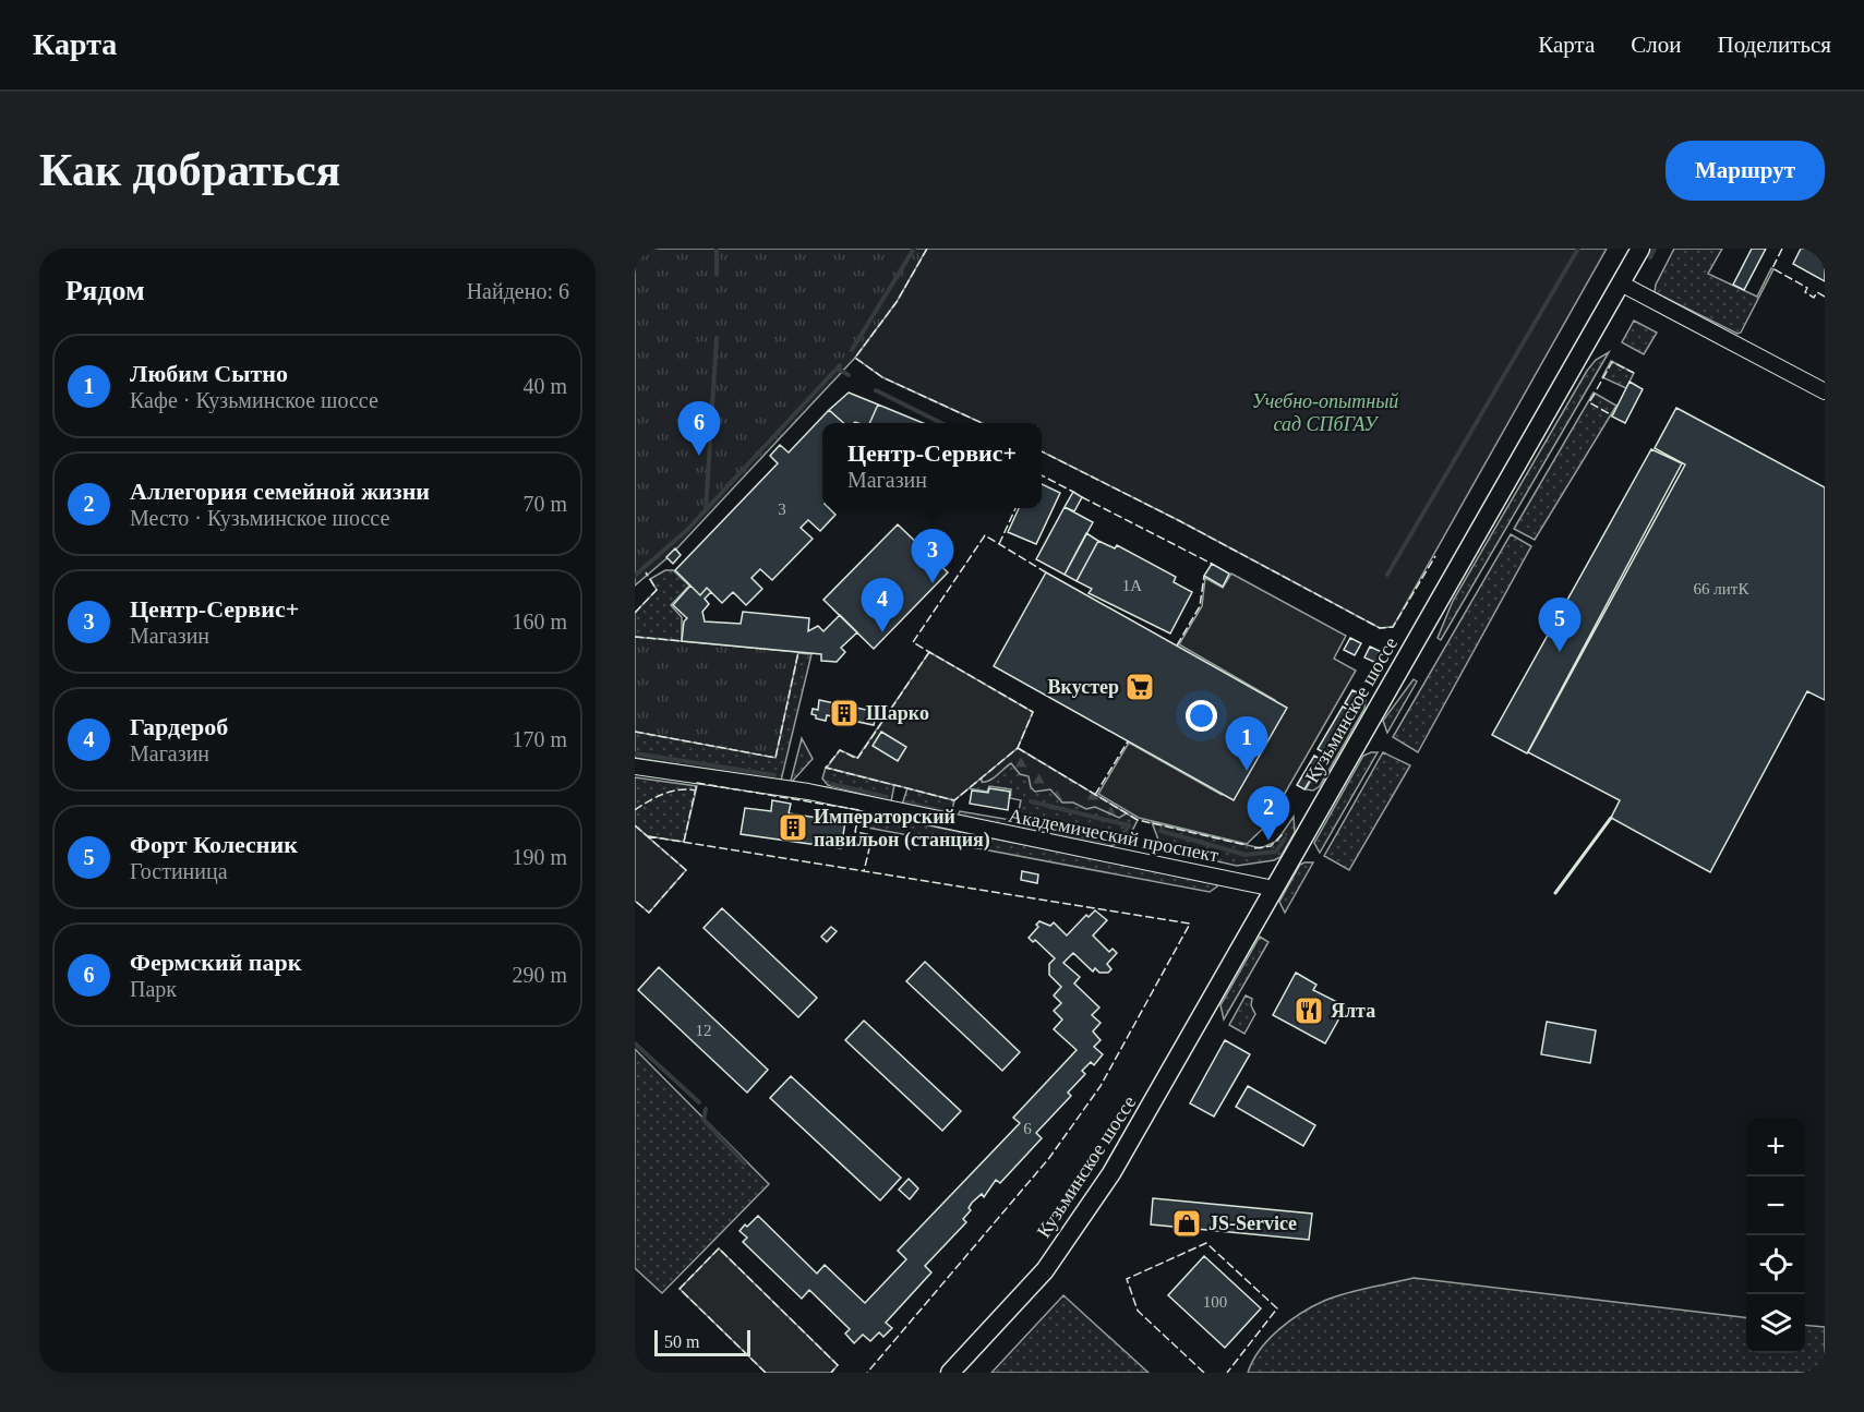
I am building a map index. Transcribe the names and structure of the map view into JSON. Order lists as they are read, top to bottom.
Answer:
{
  "streets": {
    "main road": ["Кузьминское шоссе"],
    "street": ["Академический проспект"]
  },
  "crossings": [
    ["Кузьминское шоссе", "Академический проспект"]
  ],
  "parks": ["Учебно-опытный сад СПбГАУ"],
  "places": {
    "supermarket": ["Вкустер"],
    "building": ["Шарко", "Императорский павильон (станция)"],
    "restaurant": ["Ялта"],
    "shop": ["JS-Service"]
  },
  "house_numbers": [
    "3",
    "1А",
    "66 литК",
    "12",
    "6",
    "100"
  ],
  "scale_bar": "50 m",
  "page": {
    "header": "Карта",
    "nav": ["Карта", "Слои", "Поделиться"],
    "buttons": "Маршрут",
    "title": "Как добраться",
    "heading": ["Рядом", "Найдено: 6"],
    "list": [
      {
        "mark": "1",
        "name": "Любим Сытно",
        "note": "Кафе · Кузьминское шоссе",
        "value": "40 m"
      },
      {
        "mark": "2",
        "name": "Аллегория семейной жизни",
        "note": "Место · Кузьминское шоссе",
        "value": "70 m"
      },
      {
        "mark": "3",
        "name": "Центр-Сервис+",
        "note": "Магазин",
        "value": "160 m"
      },
      {
        "mark": "4",
        "name": "Гардероб",
        "note": "Магазин",
        "value": "170 m"
      },
      {
        "mark": "5",
        "name": "Форт Колесник",
        "note": "Гостиница",
        "value": "190 m"
      },
      {
        "mark": "6",
        "name": "Фермский парк",
        "note": "Парк",
        "value": "290 m"
      }
    ],
    "pins": [
      "6",
      "3",
      "4",
      "5",
      "1",
      "2"
    ],
    "popup": ["Центр-Сервис+", "Магазин"],
    "map_buttons": ["+", "−"],
    "scale": "50 m"
  }
}
